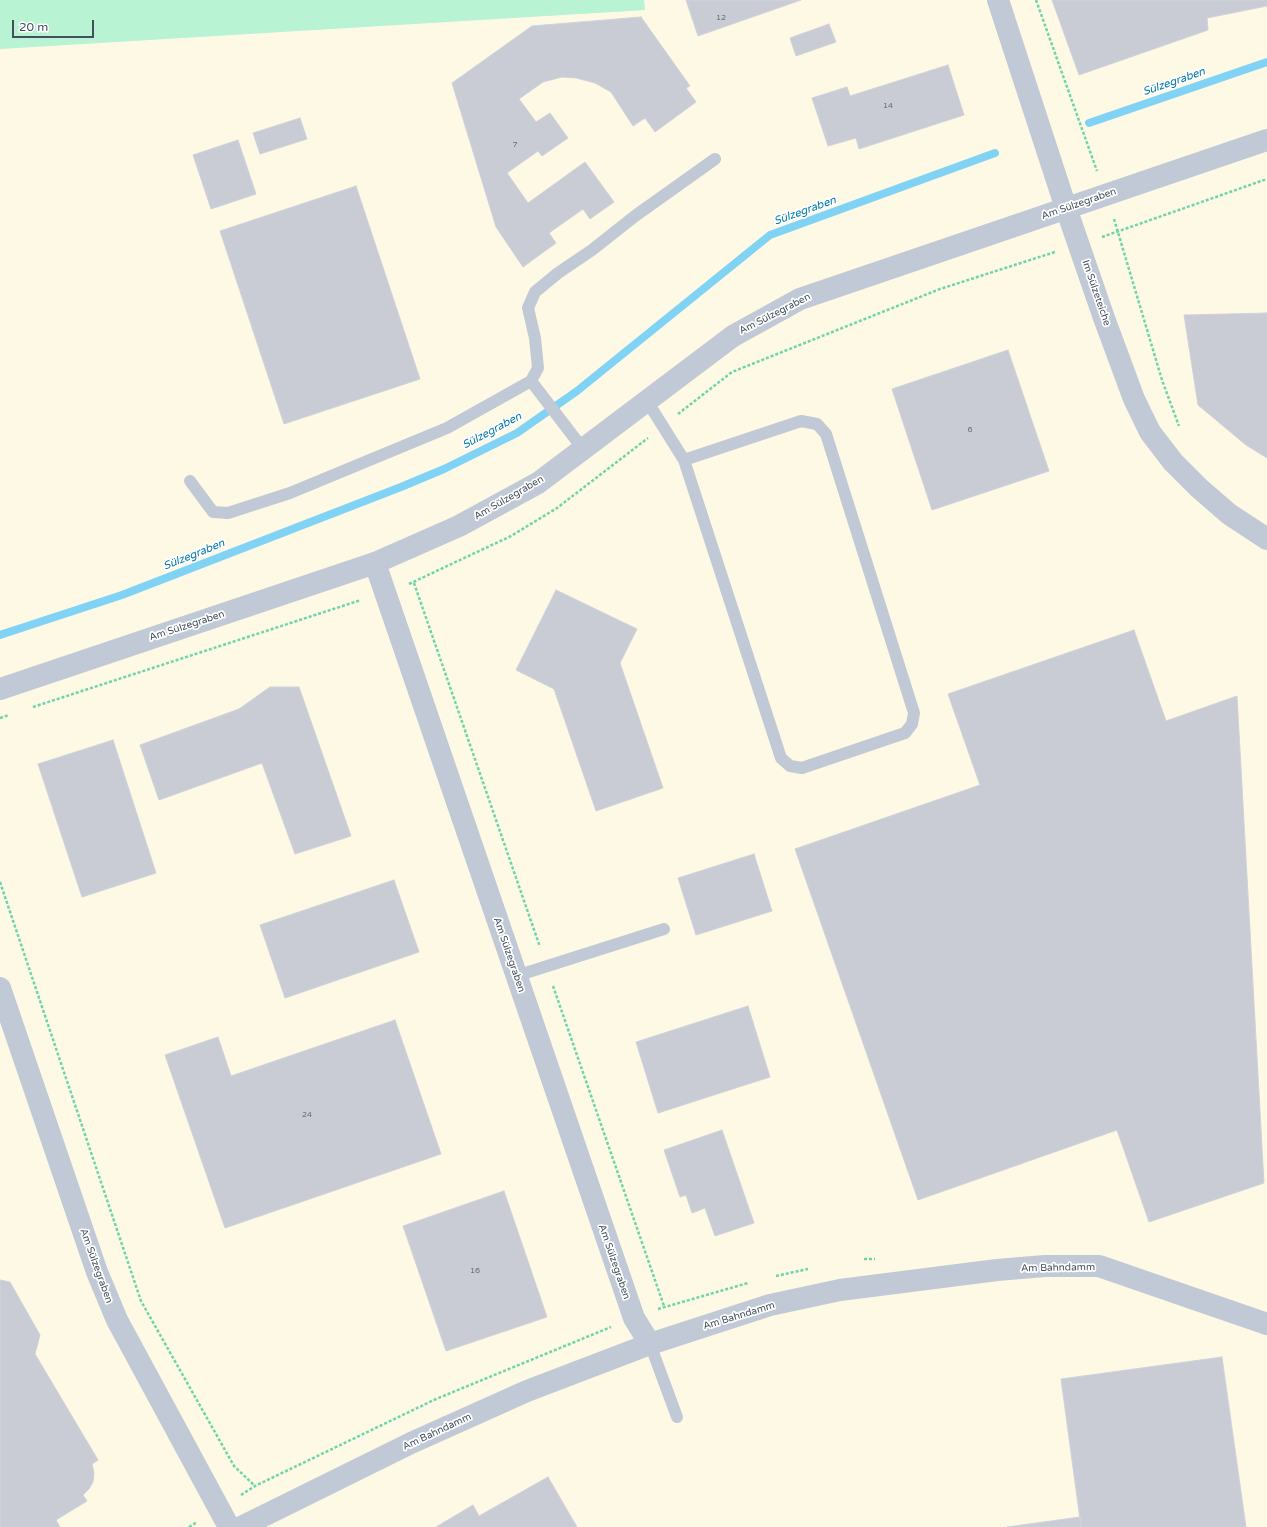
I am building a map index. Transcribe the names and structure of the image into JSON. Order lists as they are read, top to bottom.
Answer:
{
  "streets": {
    "street": ["Am Sülzegraben", "Im Sülzeteiche", "Am Bahndamm"]
  },
  "crossings": [
    ["Am Sülzegraben", "Im Sülzeteiche"],
    ["Am Sülzegraben", "Am Bahndamm"]
  ],
  "water": ["Sülzegraben"],
  "house_numbers": [
    "12",
    "14",
    "7",
    "6",
    "24",
    "16"
  ],
  "scale_bar": "20 m"
}
